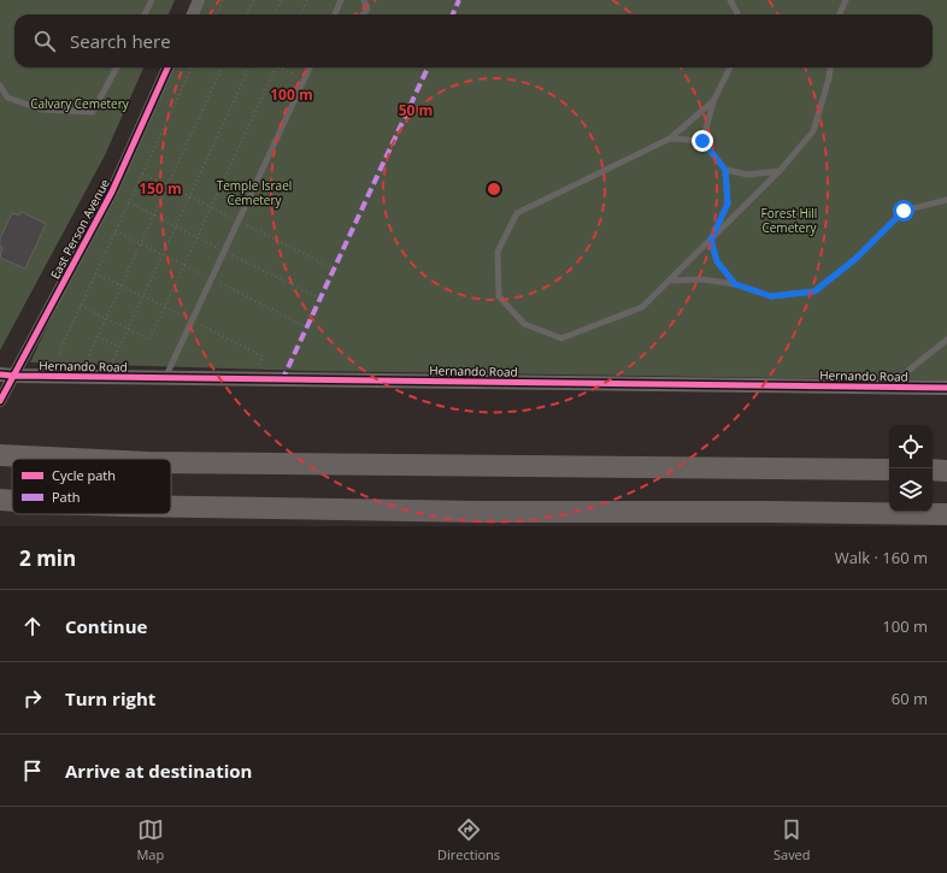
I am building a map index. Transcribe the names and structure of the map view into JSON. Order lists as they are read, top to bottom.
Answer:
{
  "streets": {
    "street": ["East Person Avenue", "Hernando Road"]
  },
  "crossings": [
    ["East Person Avenue", "Hernando Road"]
  ],
  "parks": ["Calvary Cemetery", "Temple Israel Cemetery", "Forest Hill Cemetery"],
  "legend": ["Cycle path", "Path"],
  "page": {
    "search": "Search here",
    "heading": ["2 min", "Walk · 160 m"],
    "list": [
      ["Continue", "100 m"],
      ["Turn right", "60 m"],
      "Arrive at destination"
    ],
    "nav": ["Map", "Directions", "Saved"]
  },
  "rings": ["100 m", "50 m", "150 m"]
}
